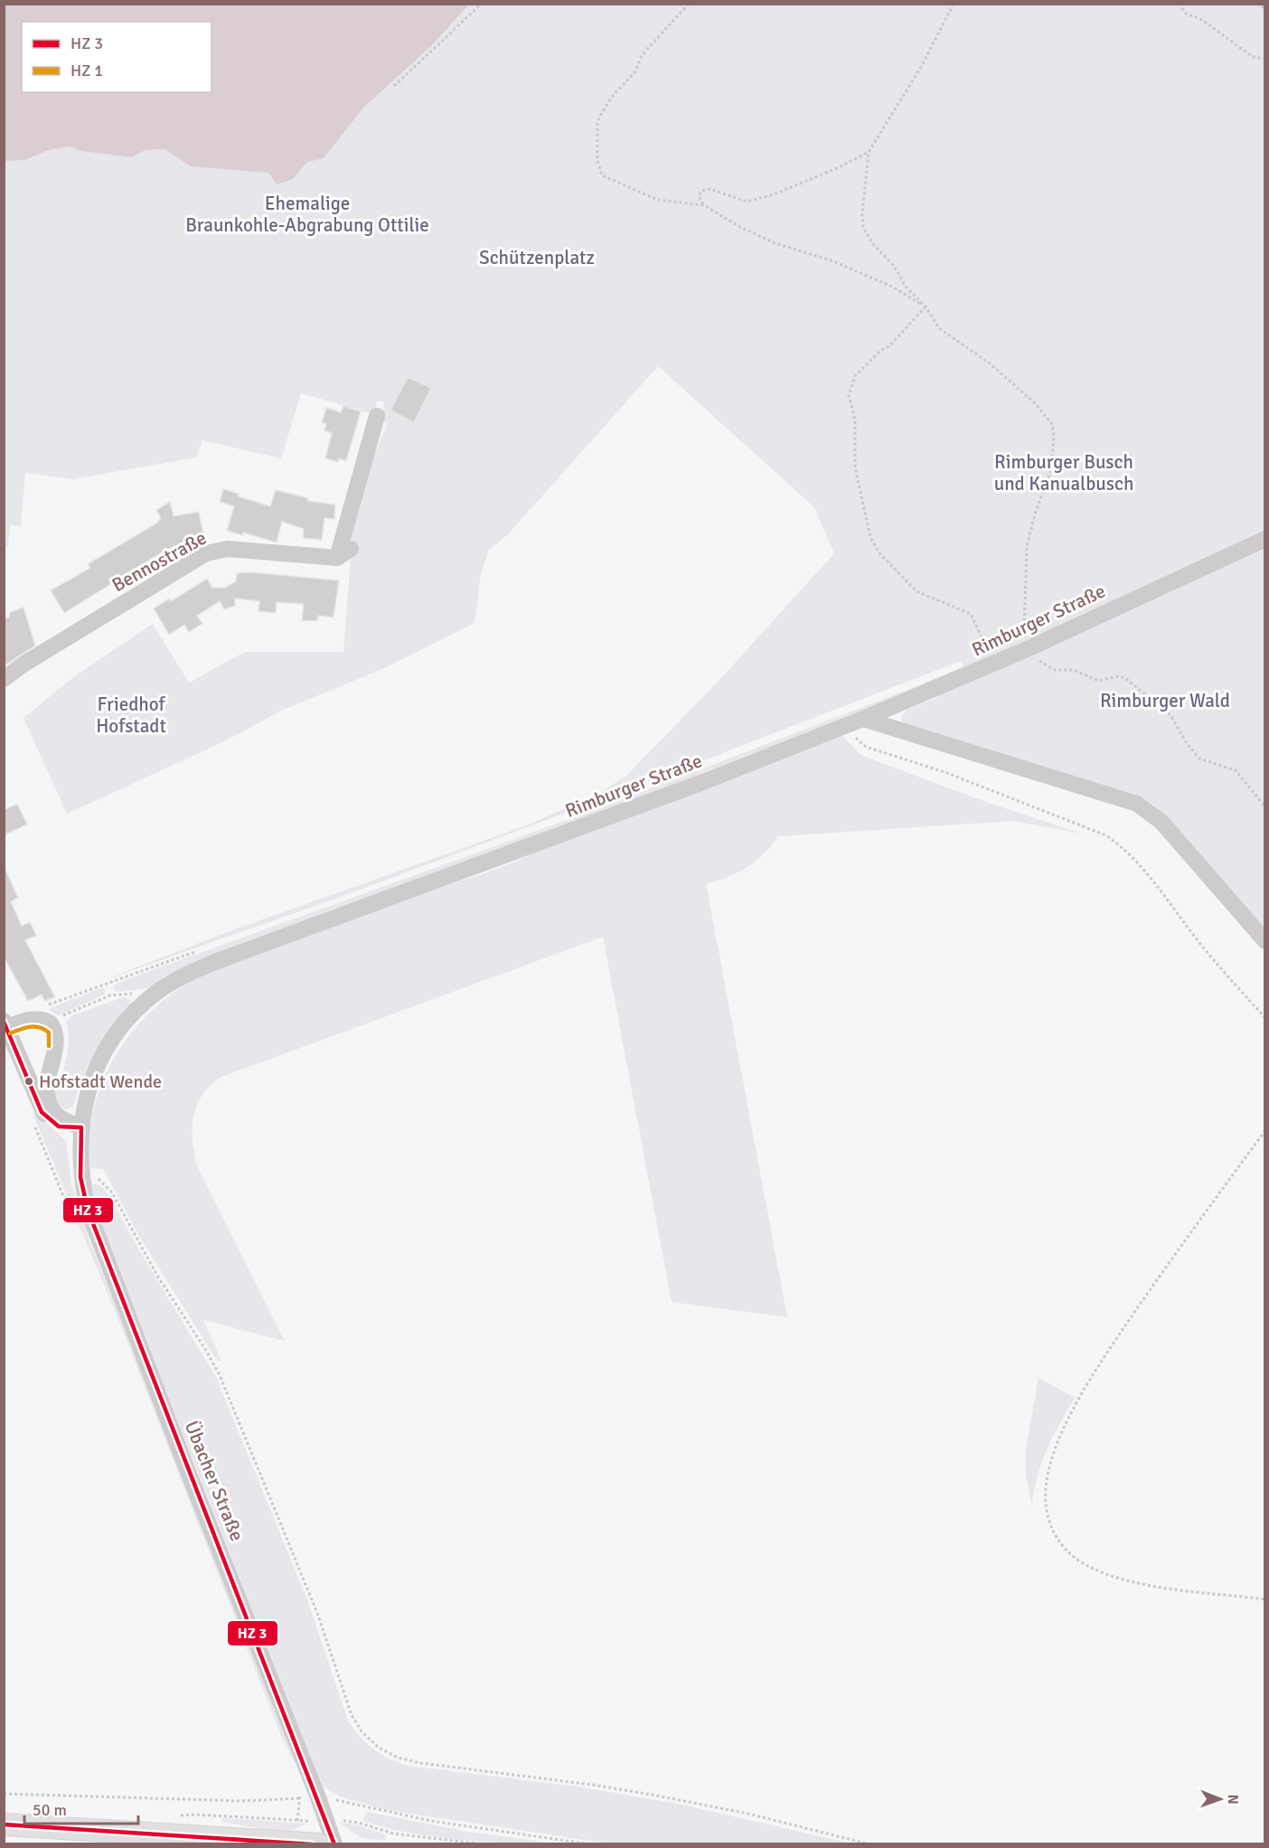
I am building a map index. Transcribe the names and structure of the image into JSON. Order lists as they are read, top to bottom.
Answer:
{
  "streets": {
    "street": ["Bennostraße", "Rimburger Straße", "Übacher Straße"]
  },
  "crossings": [
    ["Rimburger Straße", "Übacher Straße"]
  ],
  "parks": [
    "Ehemalige Braunkohle-Abgrabung Ottilie",
    "Schützenplatz",
    "Rimburger Busch und Kanualbusch",
    "Rimburger Wald",
    "Friedhof Hofstadt"
  ],
  "places": ["Hofstadt Wende"],
  "legend": ["HZ 3", "HZ 1"],
  "scale_bar": "50 m",
  "north": "right"
}
